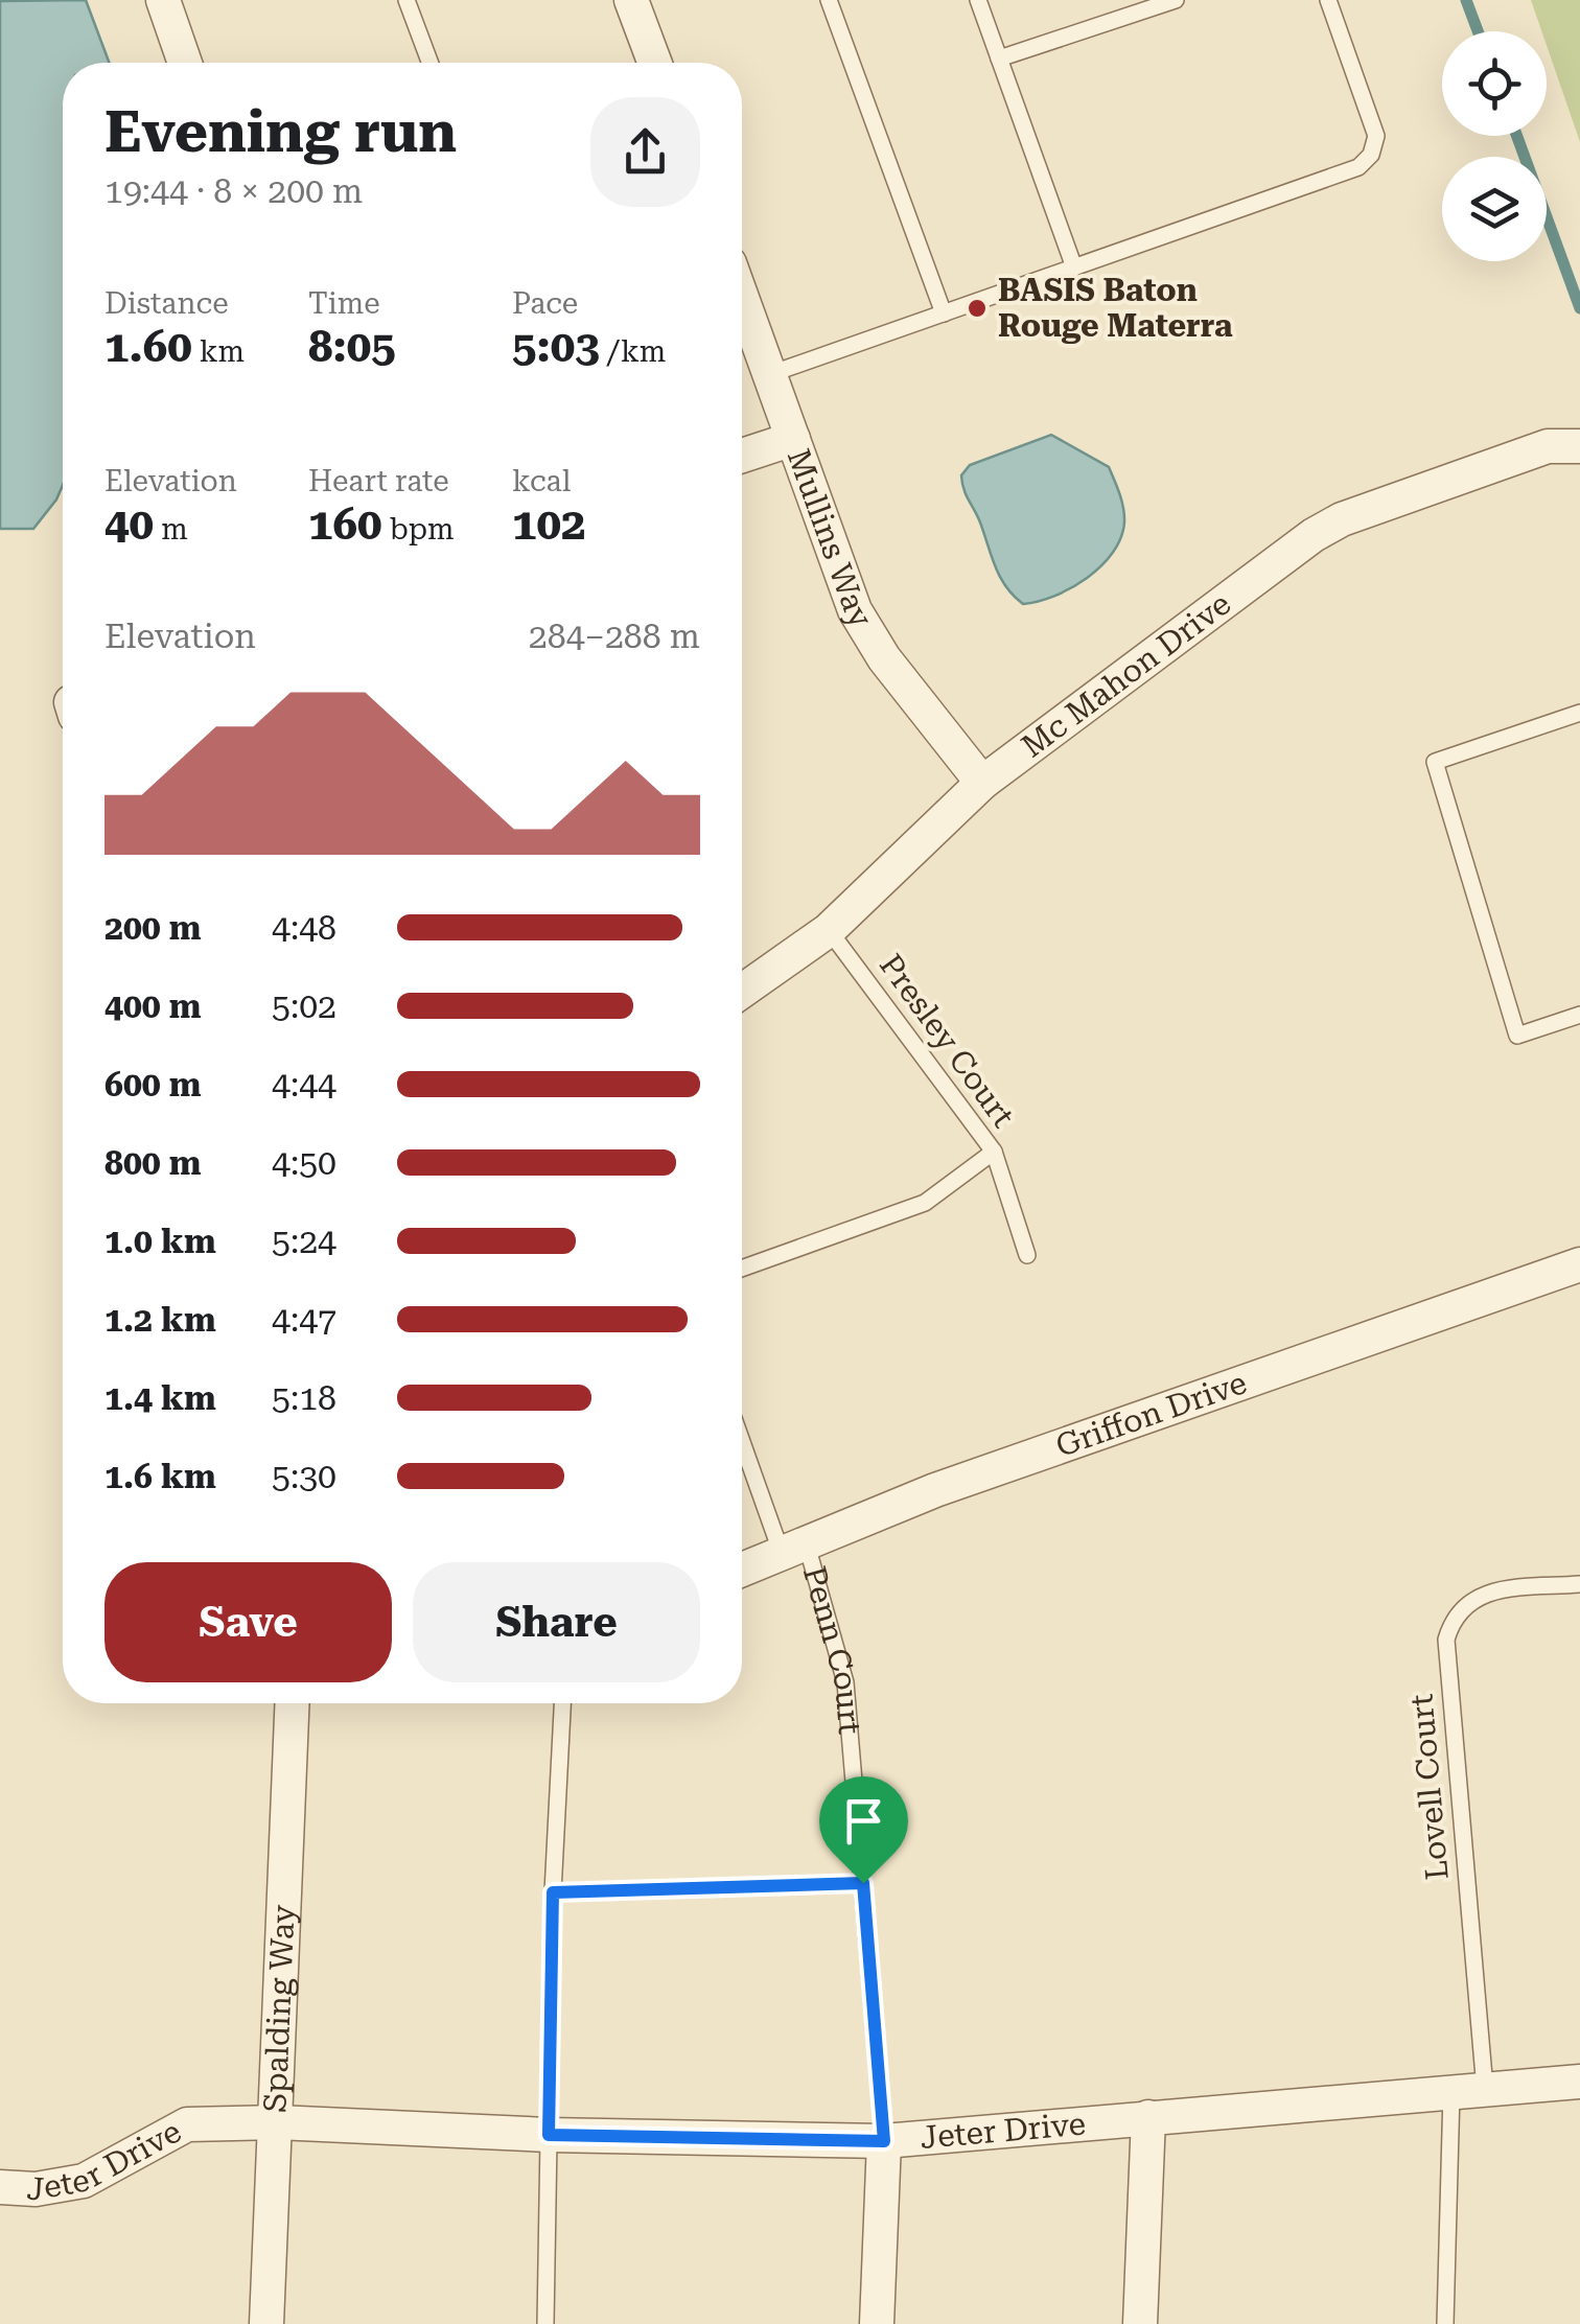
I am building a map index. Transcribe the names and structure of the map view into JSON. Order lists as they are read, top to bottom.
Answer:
{
  "streets": {
    "street": [
      "Mullins Way",
      "Mc Mahon Drive",
      "Griffon Drive",
      "Penn Court",
      "Spalding Way",
      "Jeter Drive"
    ],
    "lane": ["Presley Court", "Lovell Court"]
  },
  "crossings": [
    ["Mullins Way", "Mc Mahon Drive"],
    ["Mc Mahon Drive", "Presley Court"],
    ["Griffon Drive", "Penn Court"],
    ["Penn Court", "Jeter Drive"],
    ["Lovell Court", "Jeter Drive"],
    ["Spalding Way", "Jeter Drive"]
  ],
  "places": ["BASIS Baton Rouge Materra"],
  "page": {
    "heading": ["Evening run", "19:44 · 8 × 200 m"],
    "stats": [
      ["Distance", "1.60 km"],
      ["Time", "8:05"],
      ["Pace", "5:03 /km"],
      ["Elevation", "40 m"],
      ["Heart rate", "160 bpm"],
      ["kcal", "102"]
    ],
    "chart": ["Elevation", "284–288 m"],
    "list": [
      {
        "name": "200 m",
        "note": "4:48"
      },
      {
        "name": "400 m",
        "note": "5:02"
      },
      {
        "name": "600 m",
        "note": "4:44"
      },
      {
        "name": "800 m",
        "note": "4:50"
      },
      {
        "name": "1.0 km",
        "note": "5:24"
      },
      {
        "name": "1.2 km",
        "note": "4:47"
      },
      {
        "name": "1.4 km",
        "note": "5:18"
      },
      {
        "name": "1.6 km",
        "note": "5:30"
      }
    ],
    "buttons": ["Save", "Share"]
  }
}
